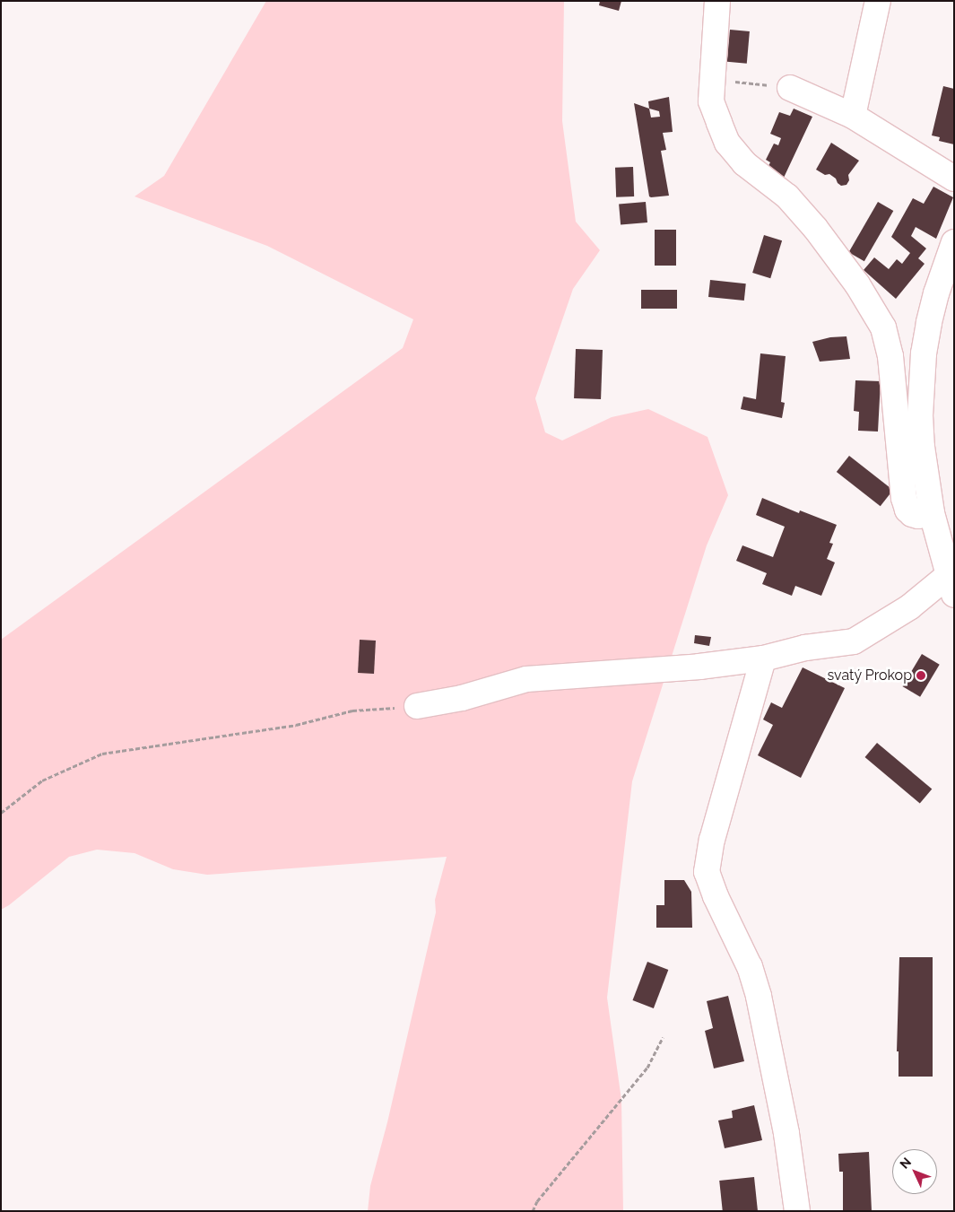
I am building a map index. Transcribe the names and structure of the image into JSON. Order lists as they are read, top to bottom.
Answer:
{
  "places": ["svatý Prokop"],
  "north": "top left"
}
